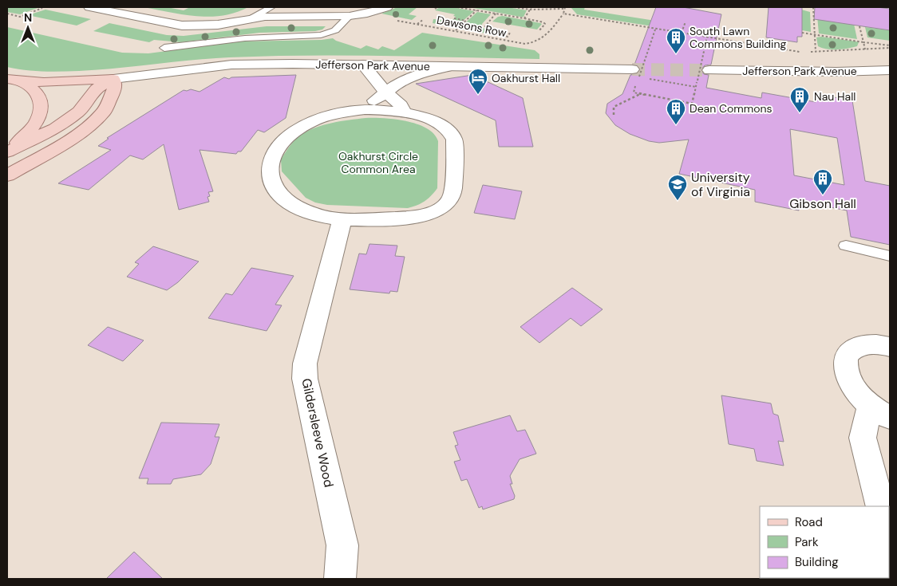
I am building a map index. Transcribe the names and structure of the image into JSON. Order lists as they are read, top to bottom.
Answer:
{
  "streets": {
    "main road": ["Jefferson Park Avenue"],
    "street": ["Gildersleeve Wood"],
    "path": ["Dawsons Row"]
  },
  "parks": ["Oakhurst Circle Common Area"],
  "places": {
    "building": [
      "South Lawn Commons Building",
      "Nau Hall",
      "Dean Commons",
      "Gibson Hall"
    ],
    "hotel": ["Oakhurst Hall"],
    "school or university": ["University of Virginia"]
  },
  "legend": ["Road", "Park", "Building"],
  "north": "top"
}
